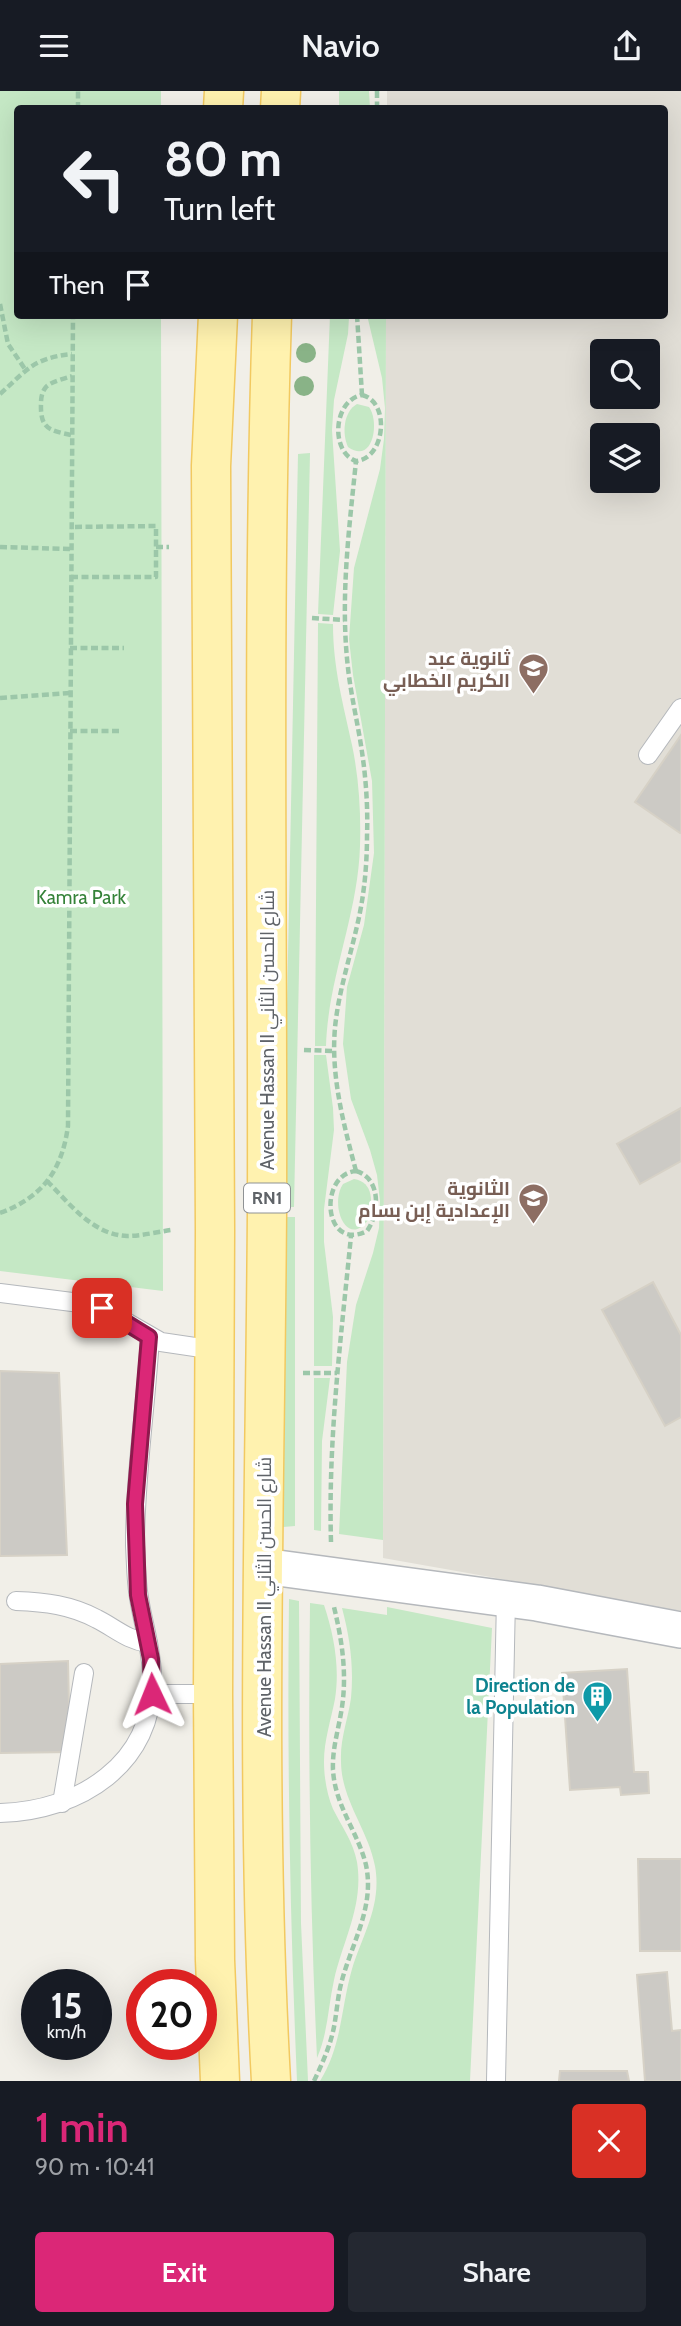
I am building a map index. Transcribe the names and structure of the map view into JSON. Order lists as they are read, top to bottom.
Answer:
{
  "streets": {
    "main road": ["Avenue Hassan II شارع الحسن الثاني", "RN1"]
  },
  "parks": ["Kamra Park"],
  "places": {
    "school or university": ["ثانوية عبد الكريم الخطابي", "الثانوية الإعدادية إبن بسام"],
    "building": ["Direction de la Population"]
  },
  "page": {
    "header": "Navio",
    "turn": ["80 m", "Turn left"],
    "then": "Then",
    "speed": "15 km/h",
    "limit": "20",
    "heading": ["1 min", "90 m · 10:41"],
    "buttons": ["Exit", "Share"]
  }
}
